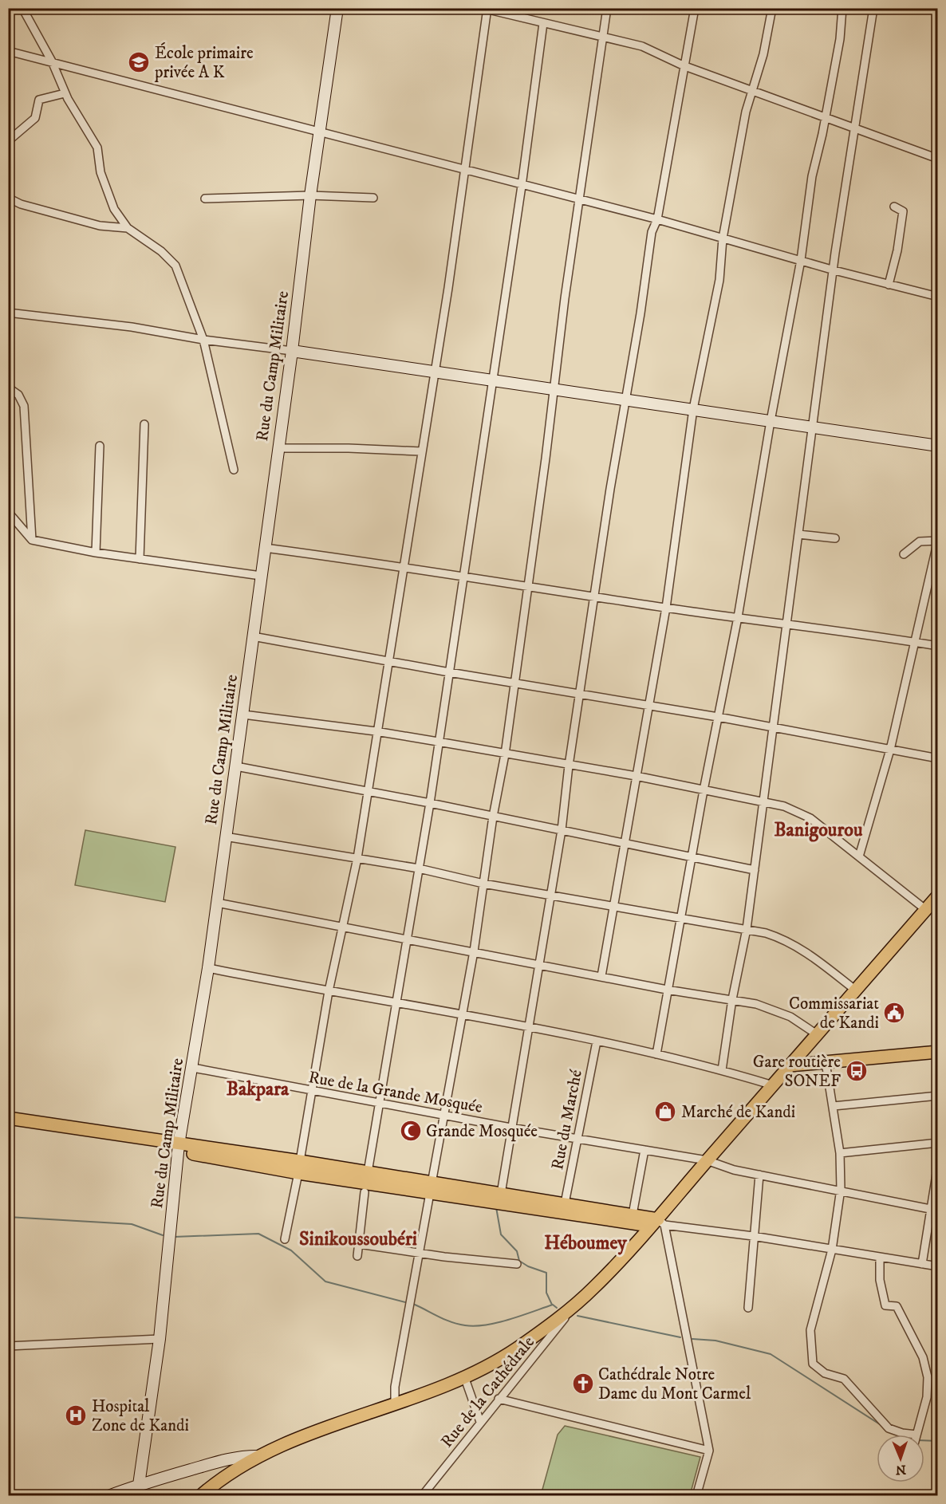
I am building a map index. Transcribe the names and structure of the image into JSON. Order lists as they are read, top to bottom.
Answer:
{
  "streets": {
    "street": [
      "Rue du Camp Militaire",
      "Rue de la Grande Mosquée",
      "Rue du Marché",
      "Rue de la Cathédrale"
    ]
  },
  "crossings": [
    ["Rue du Camp Militaire", "Rue de la Grande Mosquée"],
    ["Rue de la Grande Mosquée", "Rue du Marché"]
  ],
  "districts": [
    "Banigourou",
    "Bakpara",
    "Sinikoussoubéri",
    "Héboumey"
  ],
  "places": {
    "school or university": ["École primaire privée A K"],
    "public building": ["Commissariat de Kandi"],
    "bus stop": ["Gare routière SONEF"],
    "shop": ["Marché de Kandi"],
    "mosque": ["Grande Mosquée"],
    "church": ["Cathédrale Notre Dame du Mont Carmel"],
    "hospital": ["Hospital Zone de Kandi"]
  },
  "north": "bottom"
}
